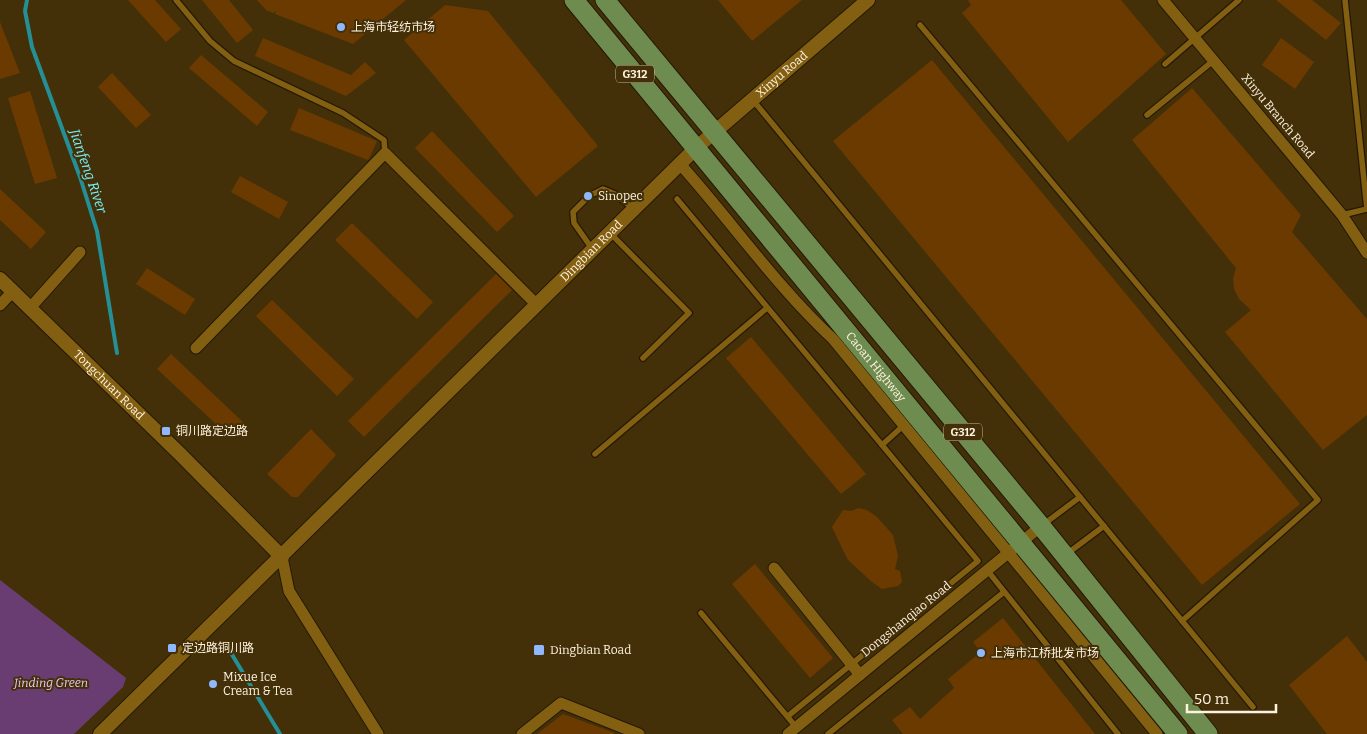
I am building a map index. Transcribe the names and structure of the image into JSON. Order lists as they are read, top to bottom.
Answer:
{
  "streets": {
    "highway": ["G312", "Caoan Highway"],
    "street": [
      "Xinyu Road",
      "Xinyu Branch Road",
      "Dingbian Road",
      "Tongchuan Road",
      "Dongshanqiao Road"
    ]
  },
  "crossings": [
    ["Xinyu Road", "Dingbian Road"],
    ["Xinyu Road", "Caoan Highway"],
    ["Dingbian Road", "Caoan Highway"],
    ["Dingbian Road", "Tongchuan Road"],
    ["Caoan Highway", "Dongshanqiao Road"]
  ],
  "water": ["Jianfeng River"],
  "parks": ["Jinding Green"],
  "places": {
    "other": [
      "上海市轻纺市场",
      "Sinopec",
      "上海市江桥批发市场",
      "Mixue Ice Cream & Tea"
    ],
    "transit": ["铜川路定边路", "定边路铜川路", "Dingbian Road"]
  },
  "scale_bar": "50 m"
}
